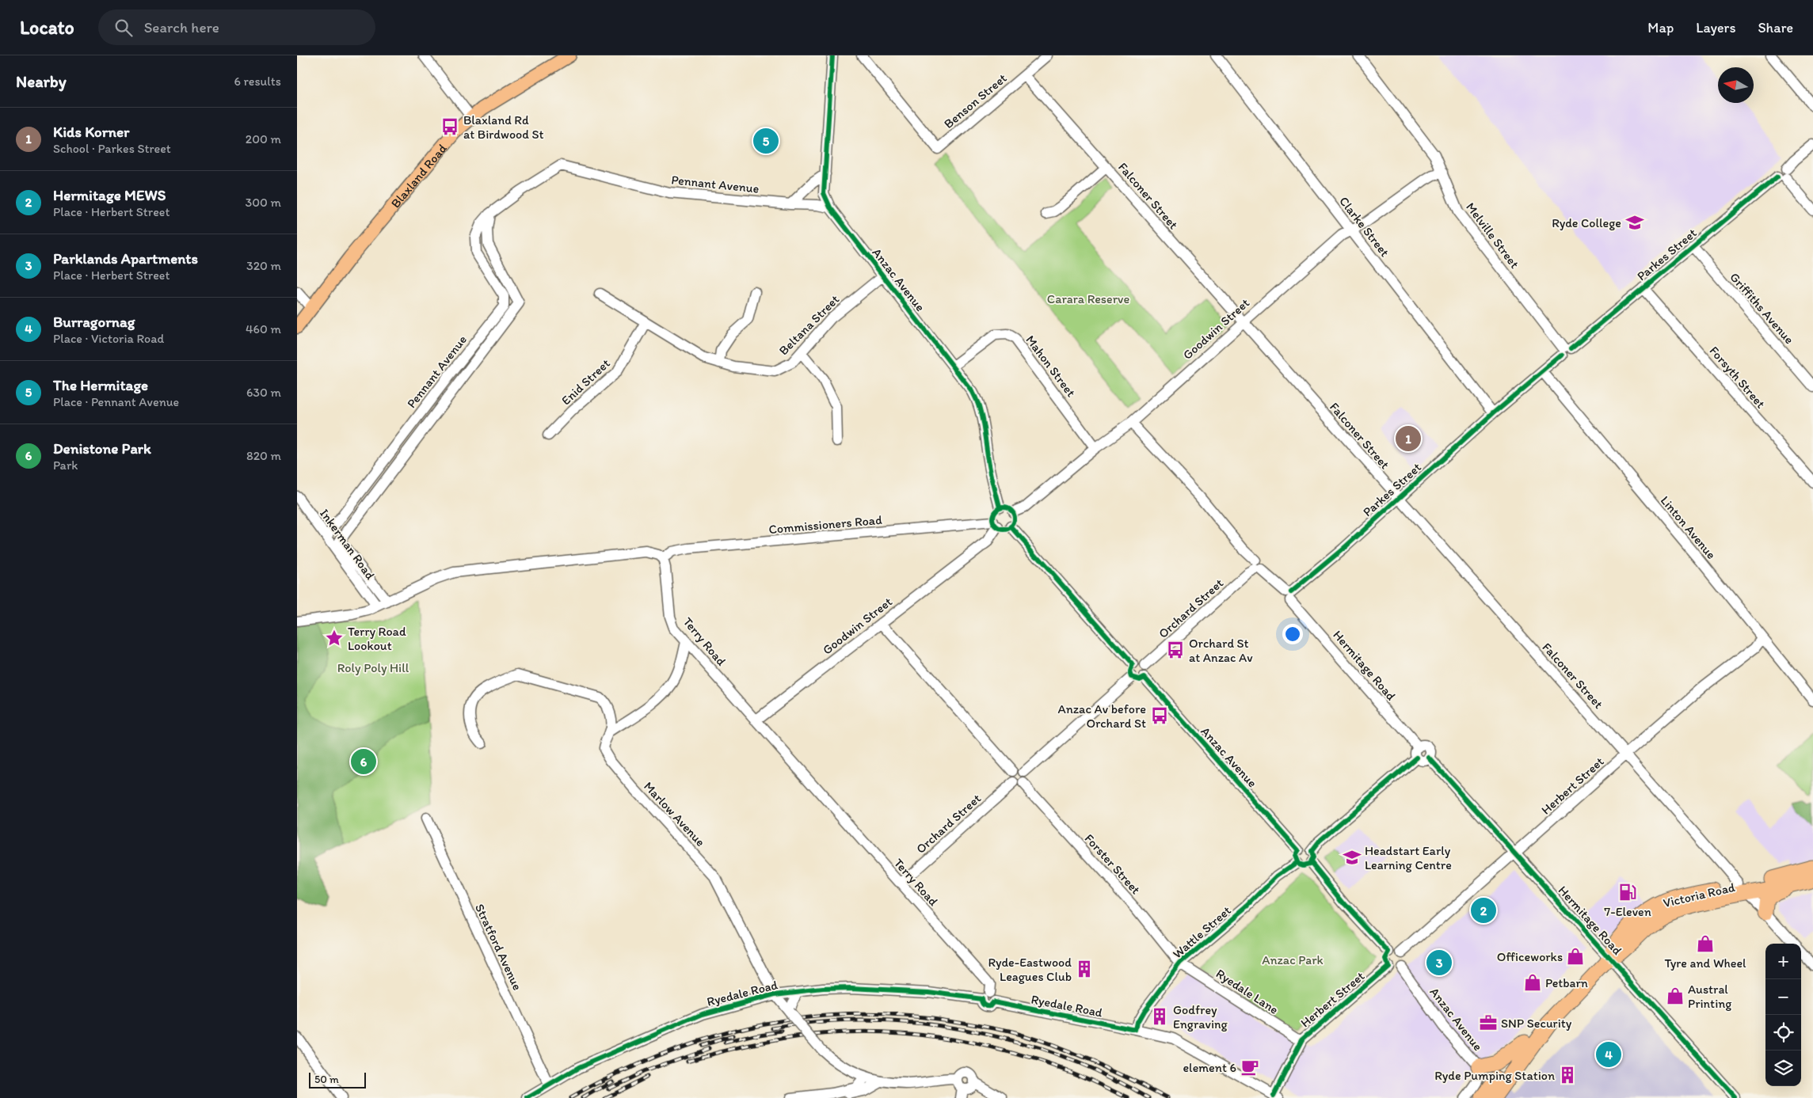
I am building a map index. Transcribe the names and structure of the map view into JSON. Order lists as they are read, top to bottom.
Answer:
{
  "streets": {
    "highway": ["Victoria Road"],
    "main road": ["Blaxland Road"],
    "street": [
      "Benson Street",
      "Pennant Avenue",
      "Falconer Street",
      "Clarke Street",
      "Melville Street",
      "Parkes Street",
      "Anzac Avenue",
      "Griffiths Avenue",
      "Beltana Street",
      "Goodwin Street",
      "Mahon Street",
      "Forsyth Street",
      "Enid Street",
      "Commissioners Road",
      "Linton Avenue",
      "Inkerman Road",
      "Orchard Street",
      "Terry Road",
      "Hermitage Road",
      "Herbert Street",
      "Marlow Avenue",
      "Forster Street",
      "Wattle Street",
      "Stratford Avenue",
      "Ryedale Lane",
      "Ryedale Road"
    ]
  },
  "crossings": [
    ["Benson Street", "Falconer Street"],
    ["Pennant Avenue", "Anzac Avenue"],
    ["Pennant Avenue", "Inkerman Road"],
    ["Falconer Street", "Parkes Street"],
    ["Falconer Street", "Goodwin Street"],
    ["Falconer Street", "Herbert Street"],
    ["Falconer Street", "Victoria Road"],
    ["Clarke Street", "Parkes Street"],
    ["Clarke Street", "Goodwin Street"],
    ["Melville Street", "Parkes Street"],
    ["Melville Street", "Goodwin Street"],
    ["Parkes Street", "Griffiths Avenue"],
    ["Parkes Street", "Forsyth Street"],
    ["Parkes Street", "Linton Avenue"],
    ["Parkes Street", "Hermitage Road"],
    ["Anzac Avenue", "Beltana Street"],
    ["Anzac Avenue", "Goodwin Street"],
    ["Anzac Avenue", "Mahon Street"],
    ["Anzac Avenue", "Commissioners Road"],
    ["Anzac Avenue", "Orchard Street"],
    ["Anzac Avenue", "Herbert Street"],
    ["Anzac Avenue", "Wattle Street"],
    ["Beltana Street", "Enid Street"],
    ["Goodwin Street", "Mahon Street"],
    ["Goodwin Street", "Commissioners Road"],
    ["Goodwin Street", "Terry Road"],
    ["Goodwin Street", "Hermitage Road"],
    ["Commissioners Road", "Terry Road"],
    ["Linton Avenue", "Herbert Street"],
    ["Orchard Street", "Terry Road"],
    ["Orchard Street", "Hermitage Road"],
    ["Orchard Street", "Forster Street"],
    ["Terry Road", "Ryedale Road"],
    ["Hermitage Road", "Herbert Street"],
    ["Hermitage Road", "Victoria Road"],
    ["Herbert Street", "Ryedale Lane"],
    ["Herbert Street", "Ryedale Road"],
    ["Marlow Avenue", "Ryedale Road"],
    ["Forster Street", "Wattle Street"],
    ["Forster Street", "Ryedale Lane"],
    ["Wattle Street", "Ryedale Lane"],
    ["Wattle Street", "Ryedale Road"],
    ["Stratford Avenue", "Ryedale Road"]
  ],
  "parks": ["Carara Reserve", "Roly Poly Hill", "Anzac Park"],
  "places": {
    "bus stop": ["Blaxland Rd at Birdwood St", "Orchard St at Anzac Av", "Anzac Av before Orchard St"],
    "school or university": ["Ryde College", "Headstart Early Learning Centre"],
    "place": ["Terry Road Lookout"],
    "fuel station": ["7-Eleven"],
    "shop": [
      "Tyre and Wheel",
      "Officeworks",
      "Petbarn",
      "Austral Printing"
    ],
    "building": ["Ryde-Eastwood Leagues Club", "Godfrey Engraving", "Ryde Pumping Station"],
    "office": ["SNP Security"],
    "cafe": ["element 6"]
  },
  "scale_bar": "50 m",
  "north": "left",
  "page": {
    "header": "Locato",
    "search": "Search here",
    "nav": ["Map", "Layers", "Share"],
    "heading": ["Nearby", "6 results"],
    "list": [
      {
        "mark": "1",
        "name": "Kids Korner",
        "note": "School · Parkes Street",
        "value": "200 m"
      },
      {
        "mark": "2",
        "name": "Hermitage MEWS",
        "note": "Place · Herbert Street",
        "value": "300 m"
      },
      {
        "mark": "3",
        "name": "Parklands Apartments",
        "note": "Place · Herbert Street",
        "value": "320 m"
      },
      {
        "mark": "4",
        "name": "Burragornag",
        "note": "Place · Victoria Road",
        "value": "460 m"
      },
      {
        "mark": "5",
        "name": "The Hermitage",
        "note": "Place · Pennant Avenue",
        "value": "630 m"
      },
      {
        "mark": "6",
        "name": "Denistone Park",
        "note": "Park",
        "value": "820 m"
      }
    ],
    "pins": [
      "5",
      "1",
      "6",
      "2",
      "3",
      "4"
    ],
    "map_buttons": ["+", "−"],
    "scale": "50 m"
  }
}
